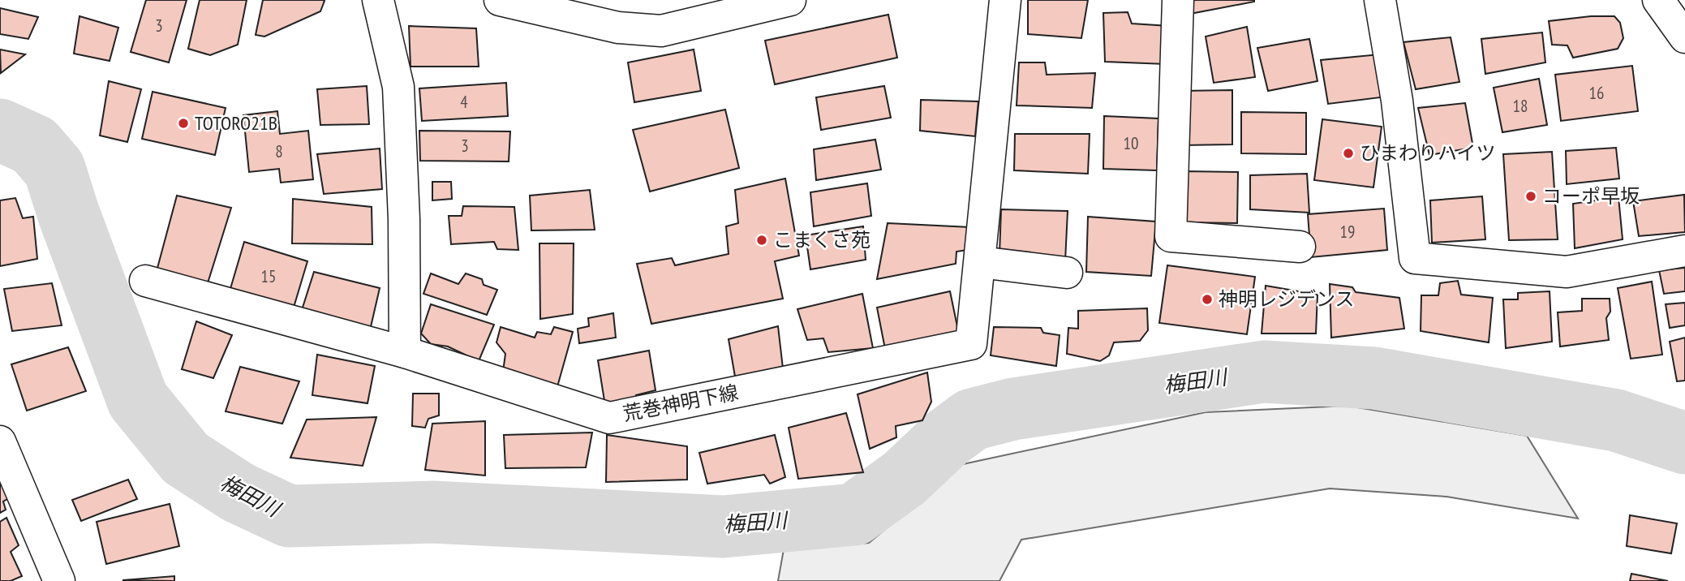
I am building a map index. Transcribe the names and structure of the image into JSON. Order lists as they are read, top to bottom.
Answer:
{
  "streets": {
    "street": ["荒巻神明下線"]
  },
  "water": ["梅田川"],
  "places": [
    "TOTORO21B",
    "ひまわりハイツ",
    "コーポ早坂",
    "こまくさ苑",
    "神明レジデンス"
  ],
  "house_numbers": [
    "3",
    "16",
    "4",
    "18",
    "10",
    "3",
    "8",
    "19",
    "15"
  ]
}
